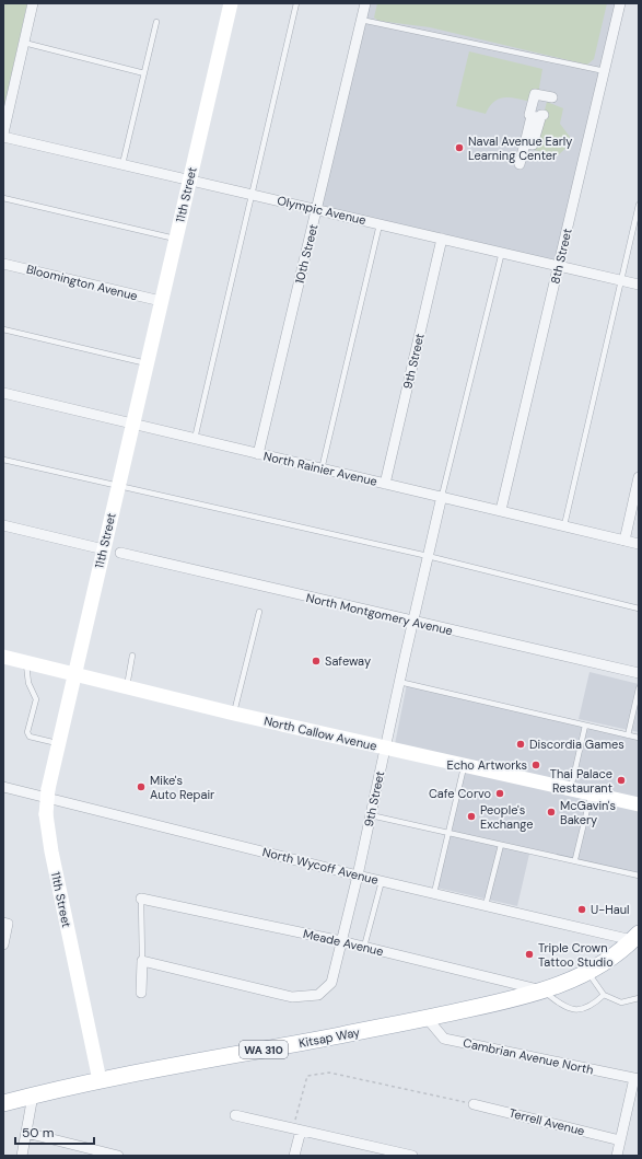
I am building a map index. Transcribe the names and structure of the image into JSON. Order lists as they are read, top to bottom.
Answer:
{
  "streets": {
    "main road": [
      "11th Street",
      "North Callow Avenue",
      "Kitsap Way",
      "WA 310"
    ],
    "street": [
      "Olympic Avenue",
      "10th Street",
      "8th Street",
      "Bloomington Avenue",
      "9th Street",
      "North Rainier Avenue",
      "North Montgomery Avenue",
      "North Wycoff Avenue",
      "Meade Avenue",
      "Cambrian Avenue North",
      "Terrell Avenue"
    ]
  },
  "crossings": [
    ["11th Street", "Olympic Avenue"],
    ["11th Street", "Bloomington Avenue"],
    ["11th Street", "North Rainier Avenue"],
    ["11th Street", "North Callow Avenue"],
    ["11th Street", "Kitsap Way"],
    ["Olympic Avenue", "10th Street"],
    ["Olympic Avenue", "8th Street"],
    ["Olympic Avenue", "9th Street"],
    ["10th Street", "North Rainier Avenue"],
    ["8th Street", "North Rainier Avenue"],
    ["9th Street", "North Rainier Avenue"],
    ["9th Street", "North Montgomery Avenue"],
    ["9th Street", "North Callow Avenue"],
    ["9th Street", "North Wycoff Avenue"],
    ["9th Street", "Meade Avenue"],
    ["North Wycoff Avenue", "Kitsap Way"],
    ["Meade Avenue", "Kitsap Way"],
    ["Kitsap Way", "Cambrian Avenue North"]
  ],
  "places": [
    "Naval Avenue Early Learning Center",
    "Safeway",
    "Discordia Games",
    "Echo Artworks",
    "Thai Palace Restaurant",
    "Mike's Auto Repair",
    "Cafe Corvo",
    "McGavin's Bakery",
    "People's Exchange",
    "U-Haul",
    "Triple Crown Tattoo Studio"
  ],
  "scale_bar": "50 m"
}
